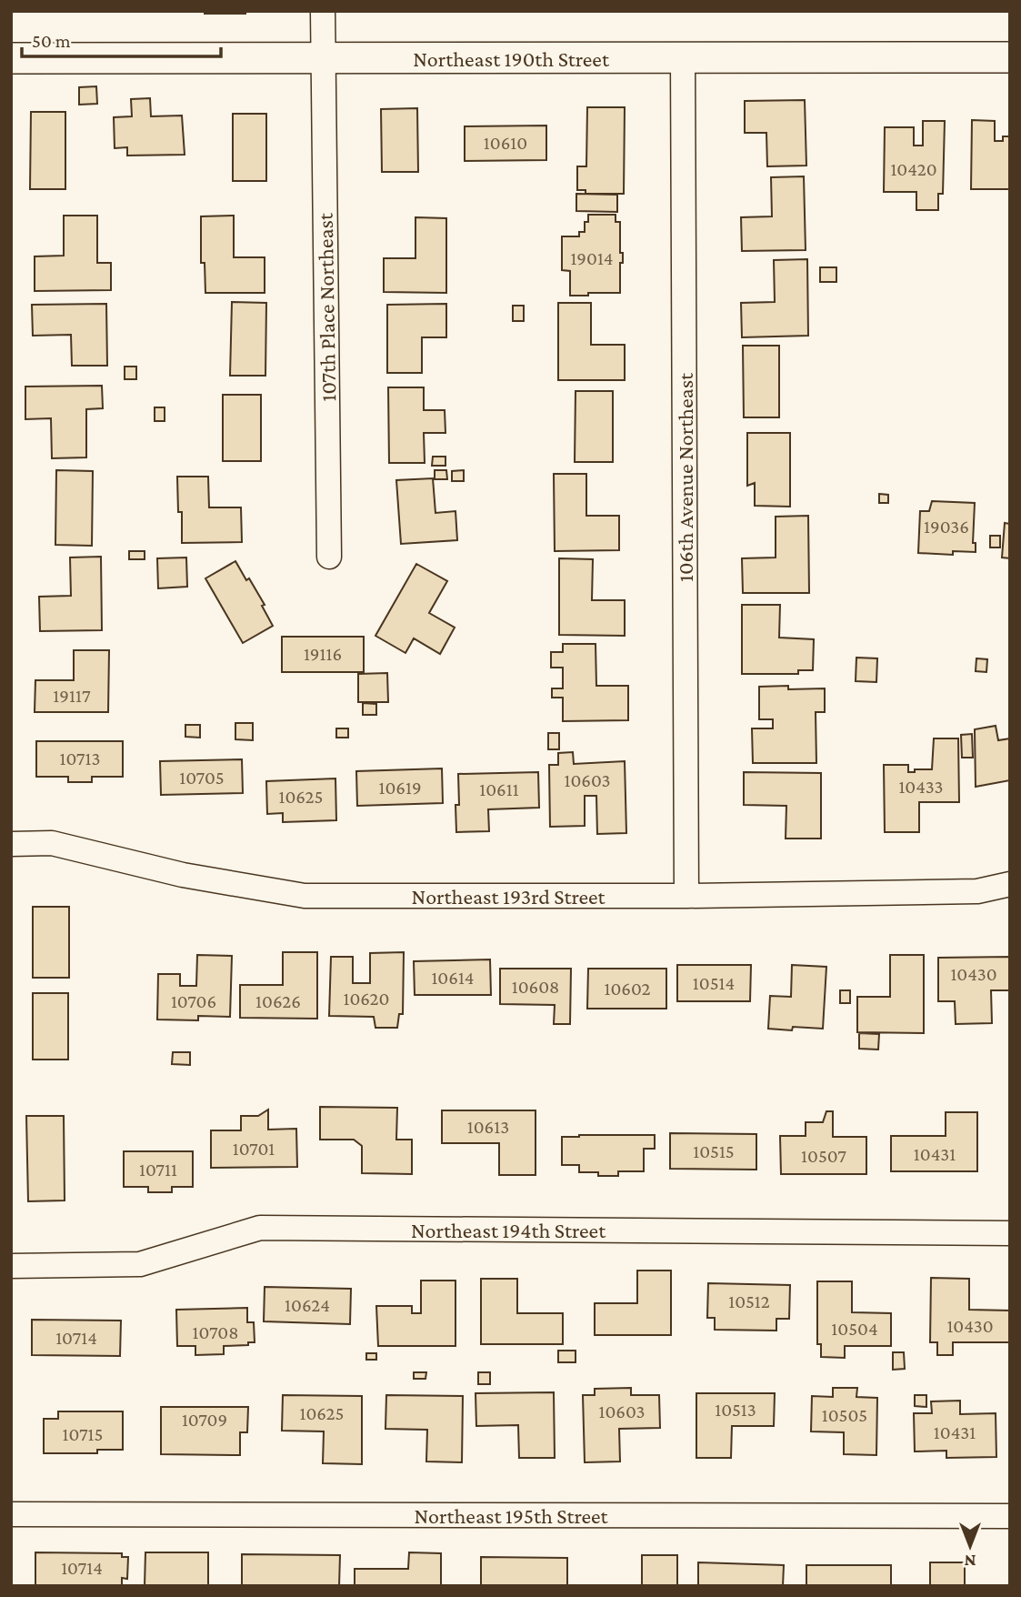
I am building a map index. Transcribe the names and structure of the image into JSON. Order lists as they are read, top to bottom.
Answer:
{
  "streets": {
    "street": [
      "Northeast 190th Street",
      "107th Place Northeast",
      "106th Avenue Northeast",
      "Northeast 193rd Street",
      "Northeast 194th Street",
      "Northeast 195th Street"
    ]
  },
  "crossings": [
    ["Northeast 190th Street", "107th Place Northeast"],
    ["Northeast 190th Street", "106th Avenue Northeast"],
    ["106th Avenue Northeast", "Northeast 193rd Street"]
  ],
  "house_numbers": [
    "10610",
    "10420",
    "19014",
    "19036",
    "19116",
    "19117",
    "10713",
    "10705",
    "10603",
    "10433",
    "10619",
    "10611",
    "10625",
    "10430",
    "10614",
    "10514",
    "10608",
    "10602",
    "10620",
    "10706",
    "10626",
    "10613",
    "10701",
    "10515",
    "10431",
    "10507",
    "10711",
    "10512",
    "10624",
    "10430",
    "10504",
    "10708",
    "10714",
    "10513",
    "10603",
    "10625",
    "10505",
    "10709",
    "10431",
    "10715",
    "10714"
  ],
  "scale_bar": "50 m",
  "north": "bottom"
}
